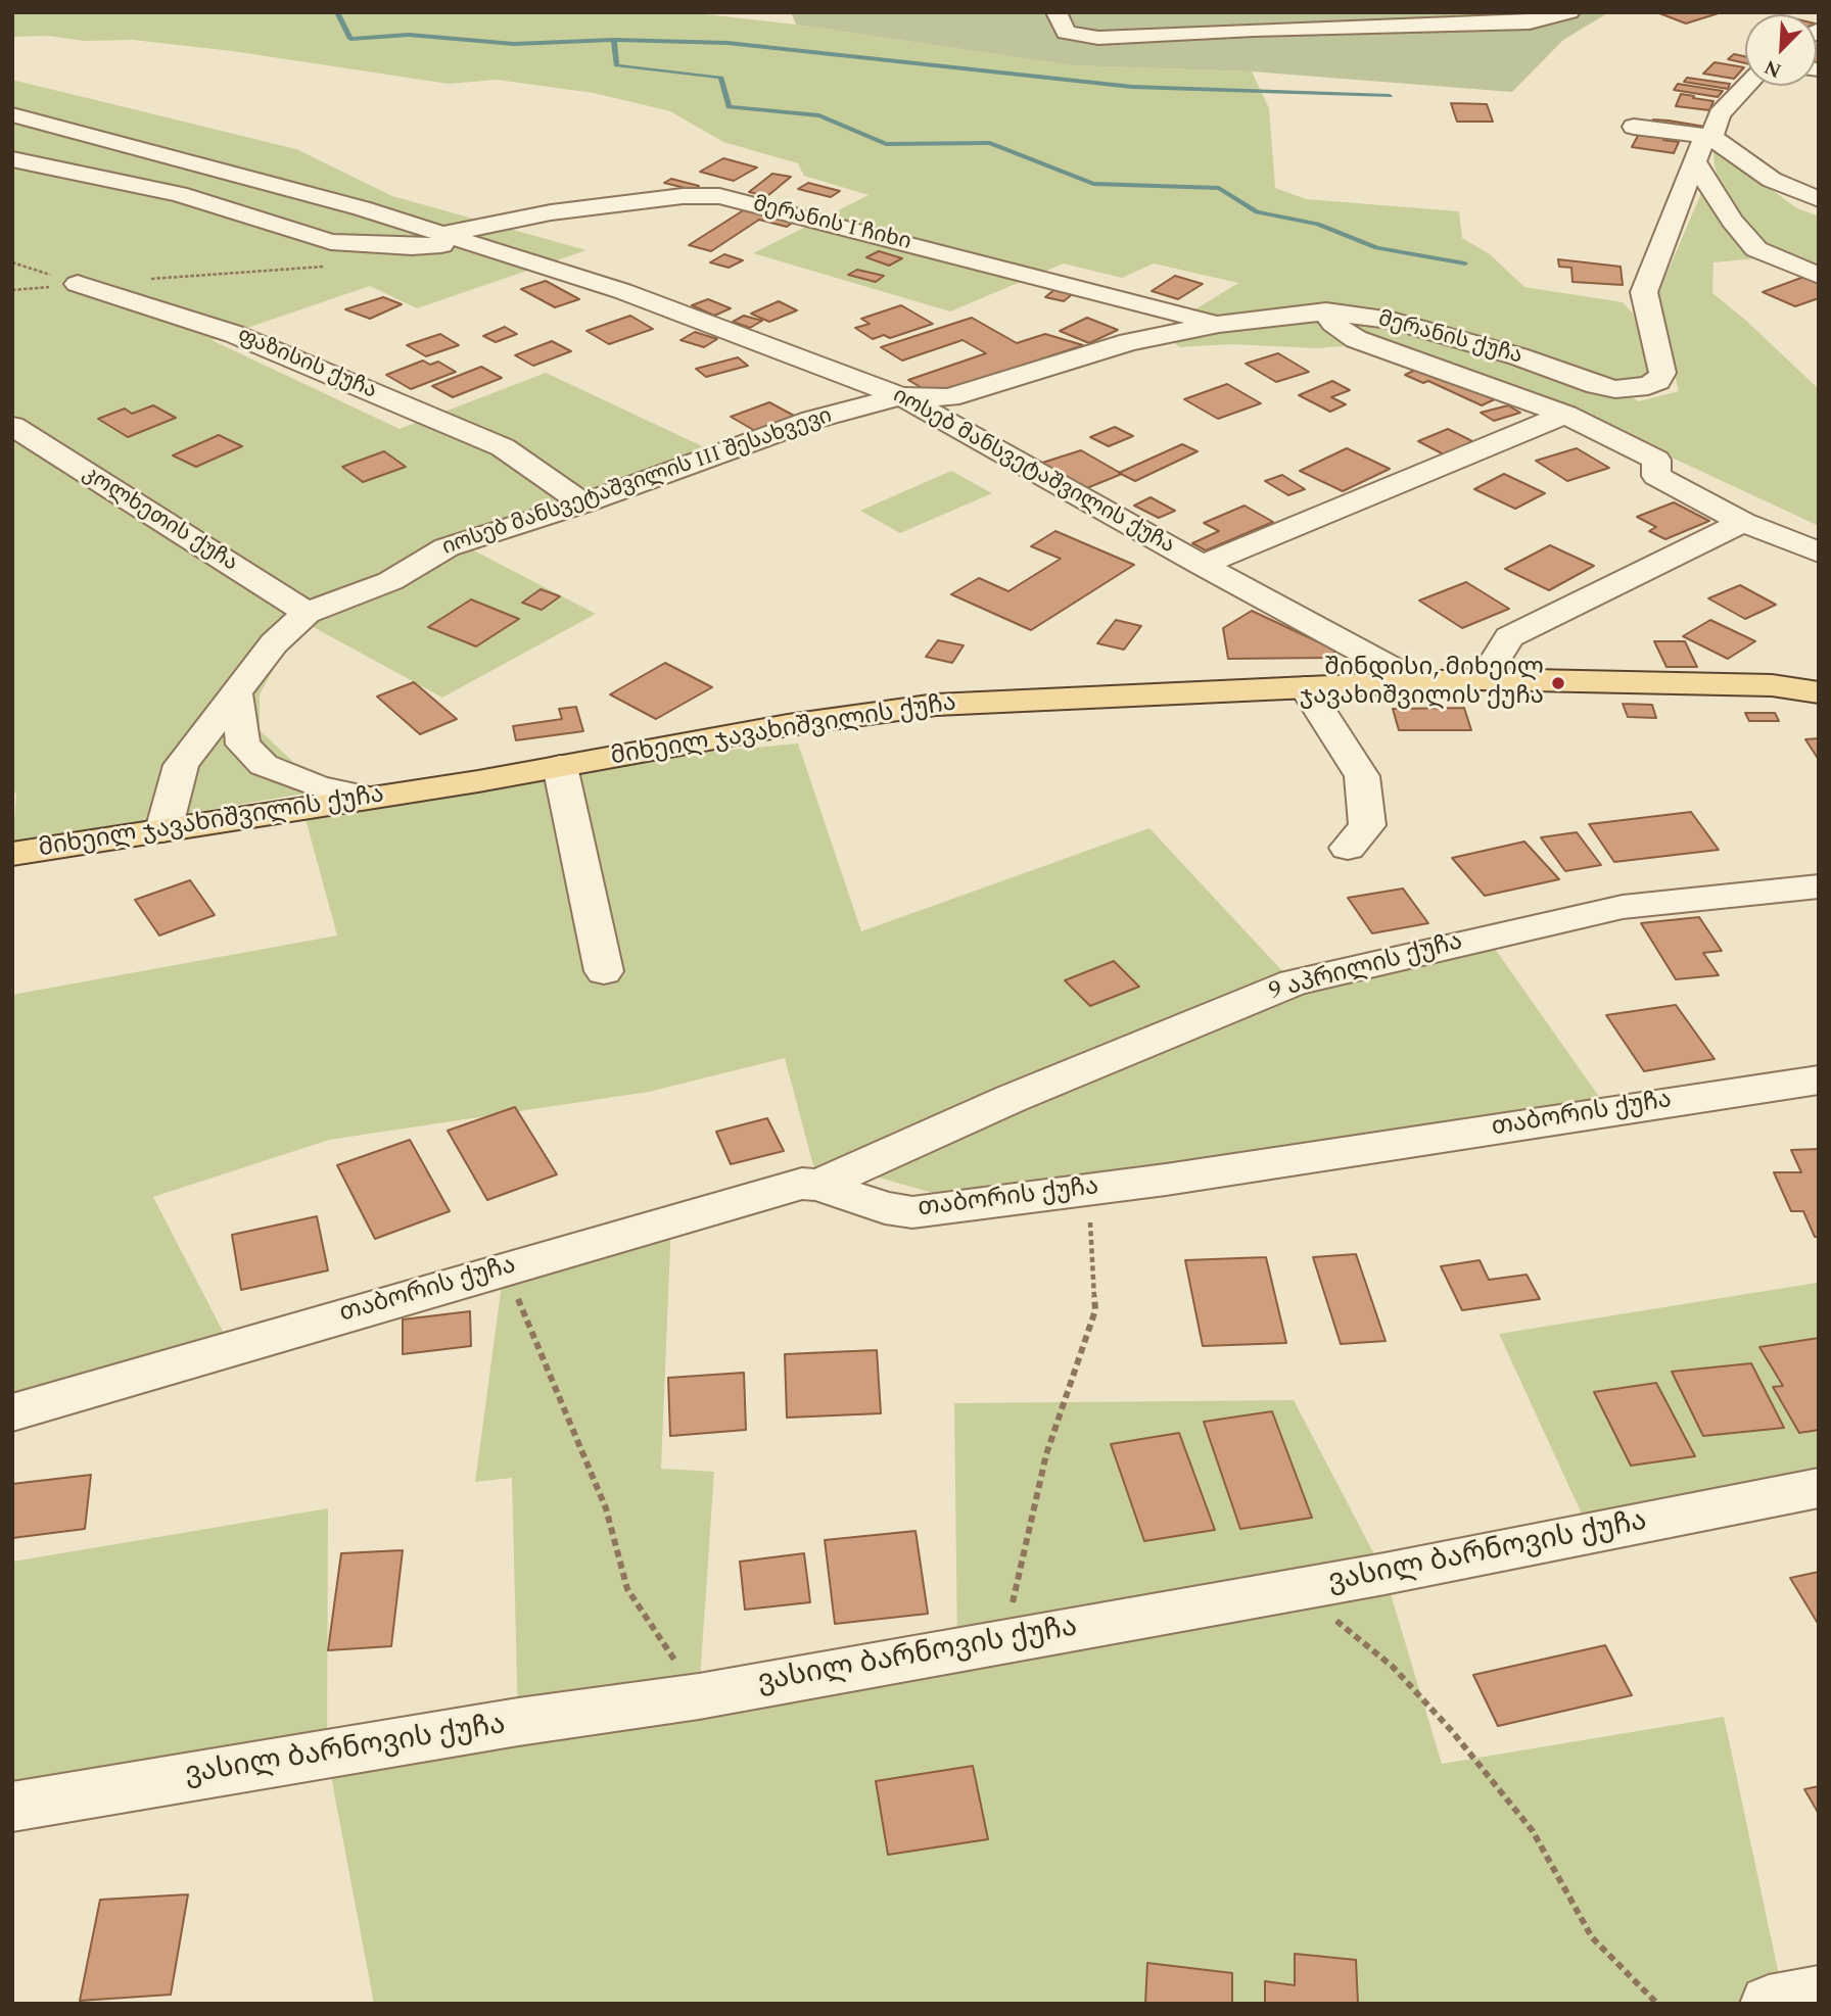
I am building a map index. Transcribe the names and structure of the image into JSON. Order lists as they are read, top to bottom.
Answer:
{
  "streets": {
    "main road": ["მიხეილ ჯავახიშვილის ქუჩა"],
    "street": [
      "მერანის I ჩიხი",
      "მერანის ქუჩა",
      "ფაზისის ქუჩა",
      "იოსებ მანსვეტაშვილის ქუჩა",
      "იოსებ მანსვეტაშვილის III შესახვევი",
      "კოლხეთის ქუჩა",
      "9 აპრილის ქუჩა",
      "თაბორის ქუჩა",
      "ვასილ ბარნოვის ქუჩა"
    ]
  },
  "crossings": [
    ["მერანის I ჩიხი", "მერანის ქუჩა"],
    ["მერანის I ჩიხი", "იოსებ მანსვეტაშვილის ქუჩა"],
    ["მერანის ქუჩა", "იოსებ მანსვეტაშვილის ქუჩა"],
    ["მერანის ქუჩა", "იოსებ მანსვეტაშვილის III შესახვევი"],
    ["ფაზისის ქუჩა", "იოსებ მანსვეტაშვილის III შესახვევი"],
    ["იოსებ მანსვეტაშვილის ქუჩა", "იოსებ მანსვეტაშვილის III შესახვევი"],
    ["იოსებ მანსვეტაშვილის ქუჩა", "მიხეილ ჯავახიშვილის ქუჩა"],
    ["იოსებ მანსვეტაშვილის III შესახვევი", "კოლხეთის ქუჩა"],
    ["იოსებ მანსვეტაშვილის III შესახვევი", "მიხეილ ჯავახიშვილის ქუჩა"],
    ["9 აპრილის ქუჩა", "თაბორის ქუჩა"]
  ],
  "places": ["შინდისი, მიხეილ ჯავახიშვილის ქუჩა"],
  "north": "bottom left"
}
